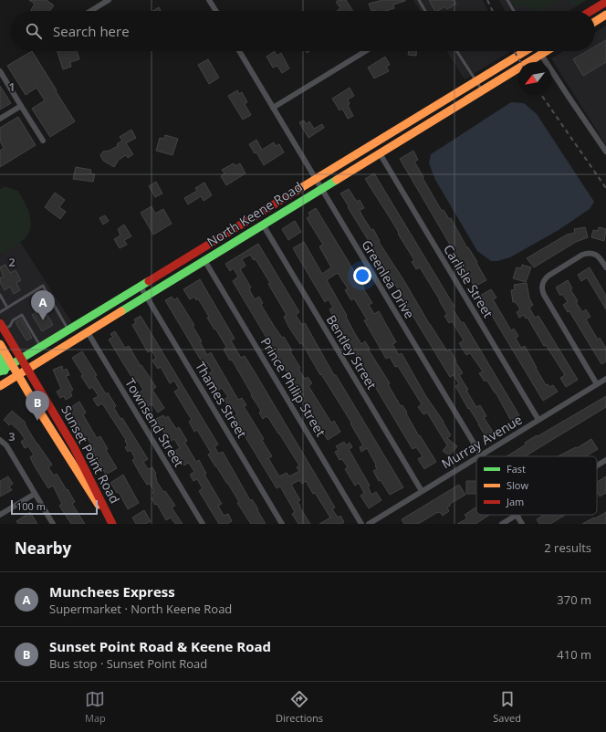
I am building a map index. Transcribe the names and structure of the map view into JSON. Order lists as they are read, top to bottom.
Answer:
{
  "streets": {
    "main road": ["North Keene Road", "Sunset Point Road"],
    "street": [
      "Greenlea Drive",
      "Carlisle Street",
      "Bentley Street",
      "Prince Philip Street",
      "Thames Street",
      "Townsend Street",
      "Murray Avenue"
    ]
  },
  "crossings": [
    ["North Keene Road", "Greenlea Drive"],
    ["North Keene Road", "Carlisle Street"],
    ["North Keene Road", "Bentley Street"],
    ["North Keene Road", "Prince Philip Street"],
    ["North Keene Road", "Thames Street"],
    ["North Keene Road", "Townsend Street"],
    ["North Keene Road", "Sunset Point Road"],
    ["Greenlea Drive", "Murray Avenue"],
    ["Carlisle Street", "Murray Avenue"],
    ["Bentley Street", "Murray Avenue"]
  ],
  "legend": ["Fast", "Slow", "Jam"],
  "scale_bar": "100 m",
  "north": "bottom left",
  "page": {
    "search": "Search here",
    "pins": ["A", "B"],
    "scale": "100 m",
    "heading": ["Nearby", "2 results"],
    "list": [
      {
        "mark": "A",
        "name": "Munchees Express",
        "note": "Supermarket · North Keene Road",
        "value": "370 m"
      },
      {
        "mark": "B",
        "name": "Sunset Point Road & Keene Road",
        "note": "Bus stop · Sunset Point Road",
        "value": "410 m"
      }
    ],
    "nav": ["Map", "Directions", "Saved"]
  },
  "grid": {
    "rows": ["1", "2", "3"]
  }
}
